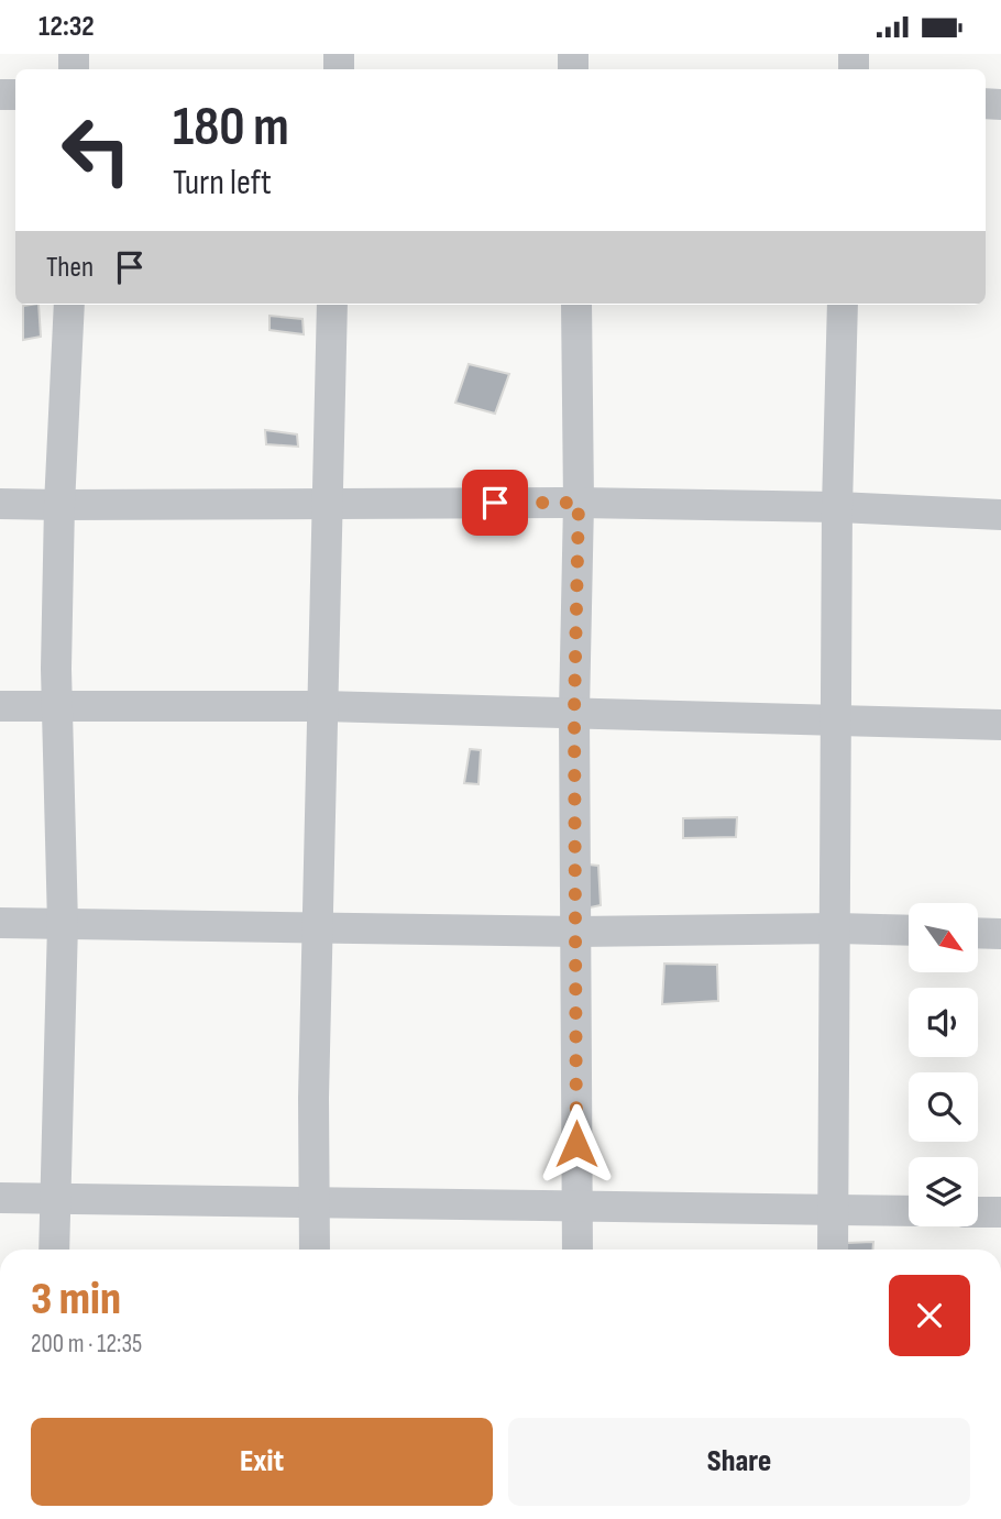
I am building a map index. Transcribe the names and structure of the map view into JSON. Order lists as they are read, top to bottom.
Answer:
{
  "north": "bottom right",
  "page": {
    "status": "12:32",
    "turn": ["180 m", "Turn left"],
    "then": "Then",
    "heading": ["3 min", "200 m · 12:35"],
    "buttons": ["Exit", "Share"]
  }
}
